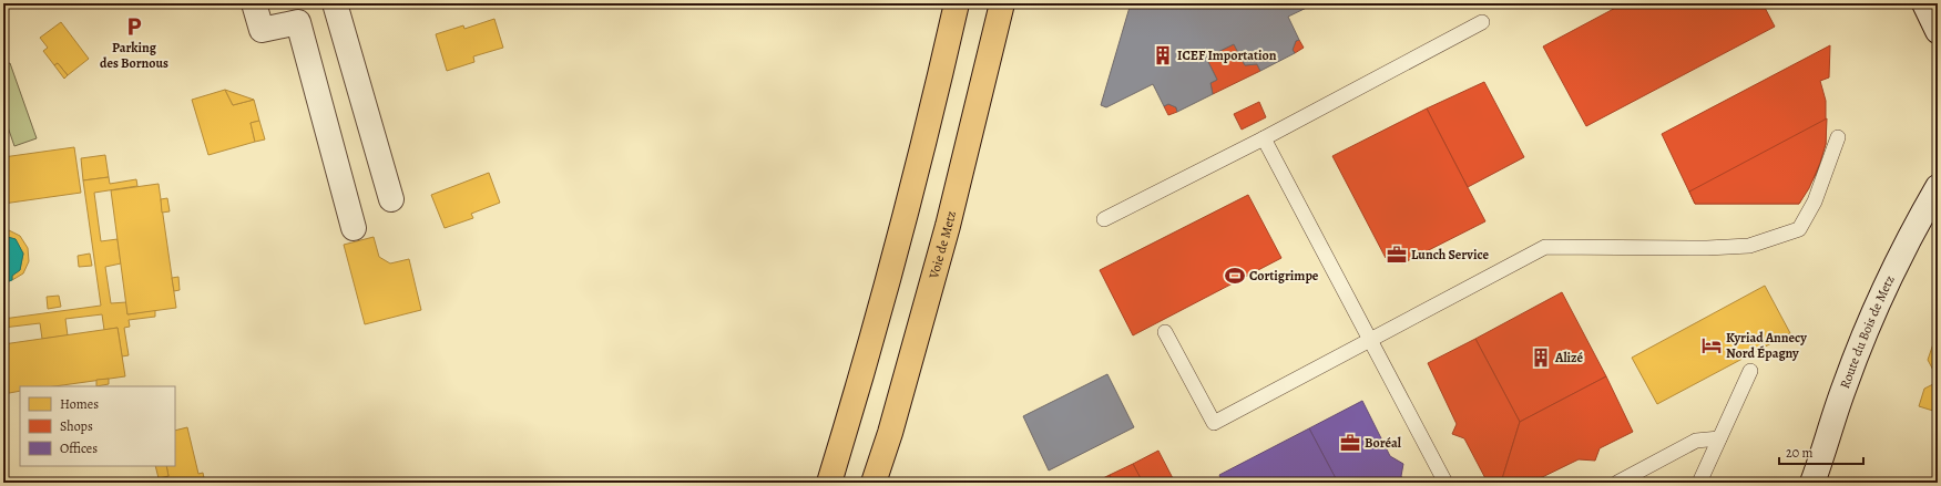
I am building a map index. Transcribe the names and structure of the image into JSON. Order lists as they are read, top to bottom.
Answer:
{
  "streets": {
    "highway": ["Voie de Metz"],
    "street": ["Route du Bois de Metz"]
  },
  "places": {
    "parking": ["Parking des Bornous"],
    "building": ["ICEF Importation", "Alizé"],
    "office": ["Lunch Service", "Boréal"],
    "sports": ["Cortigrimpe"],
    "hotel": ["Kyriad Annecy Nord Épagny"]
  },
  "legend": ["Homes", "Shops", "Offices"],
  "scale_bar": "20 m"
}
